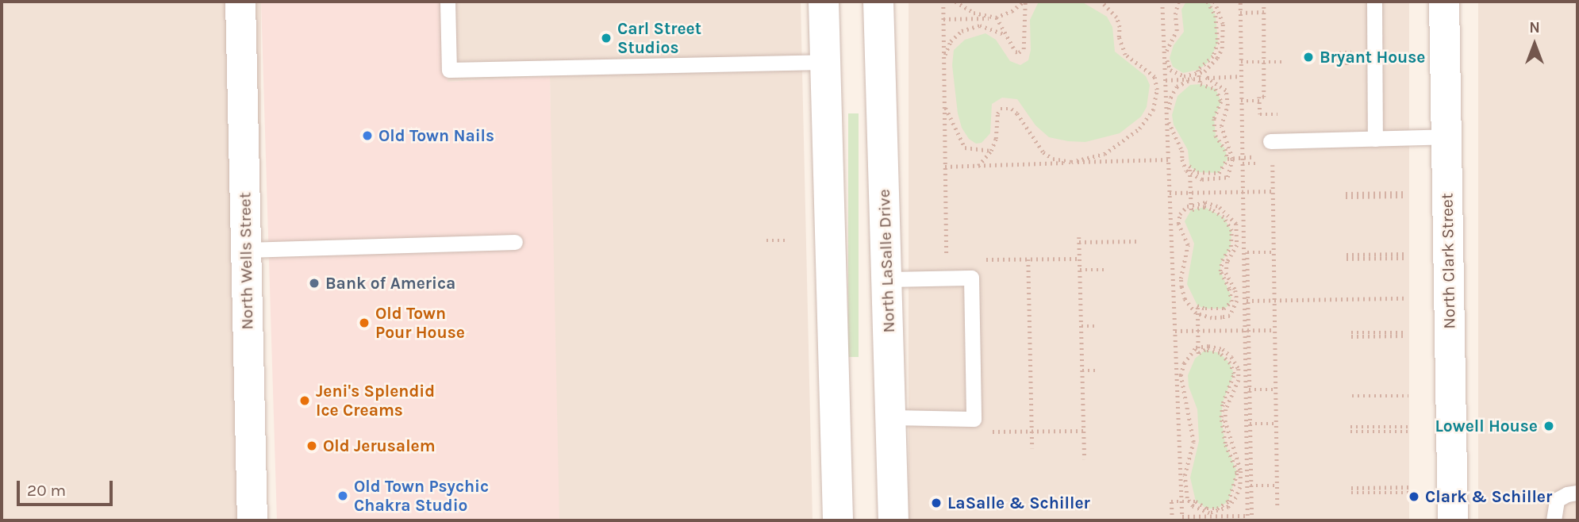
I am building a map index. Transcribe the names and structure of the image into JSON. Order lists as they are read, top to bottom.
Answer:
{
  "streets": {
    "main road": ["North Wells Street", "North LaSalle Drive", "North Clark Street"]
  },
  "places": [
    "Carl Street Studios",
    "Bryant House",
    "Old Town Nails",
    "Bank of America",
    "Old Town Pour House",
    "Jeni's Splendid Ice Creams",
    "Lowell House",
    "Old Jerusalem",
    "Old Town Psychic Chakra Studio",
    "Clark & Schiller",
    "LaSalle & Schiller"
  ],
  "scale_bar": "20 m",
  "north": "top"
}
